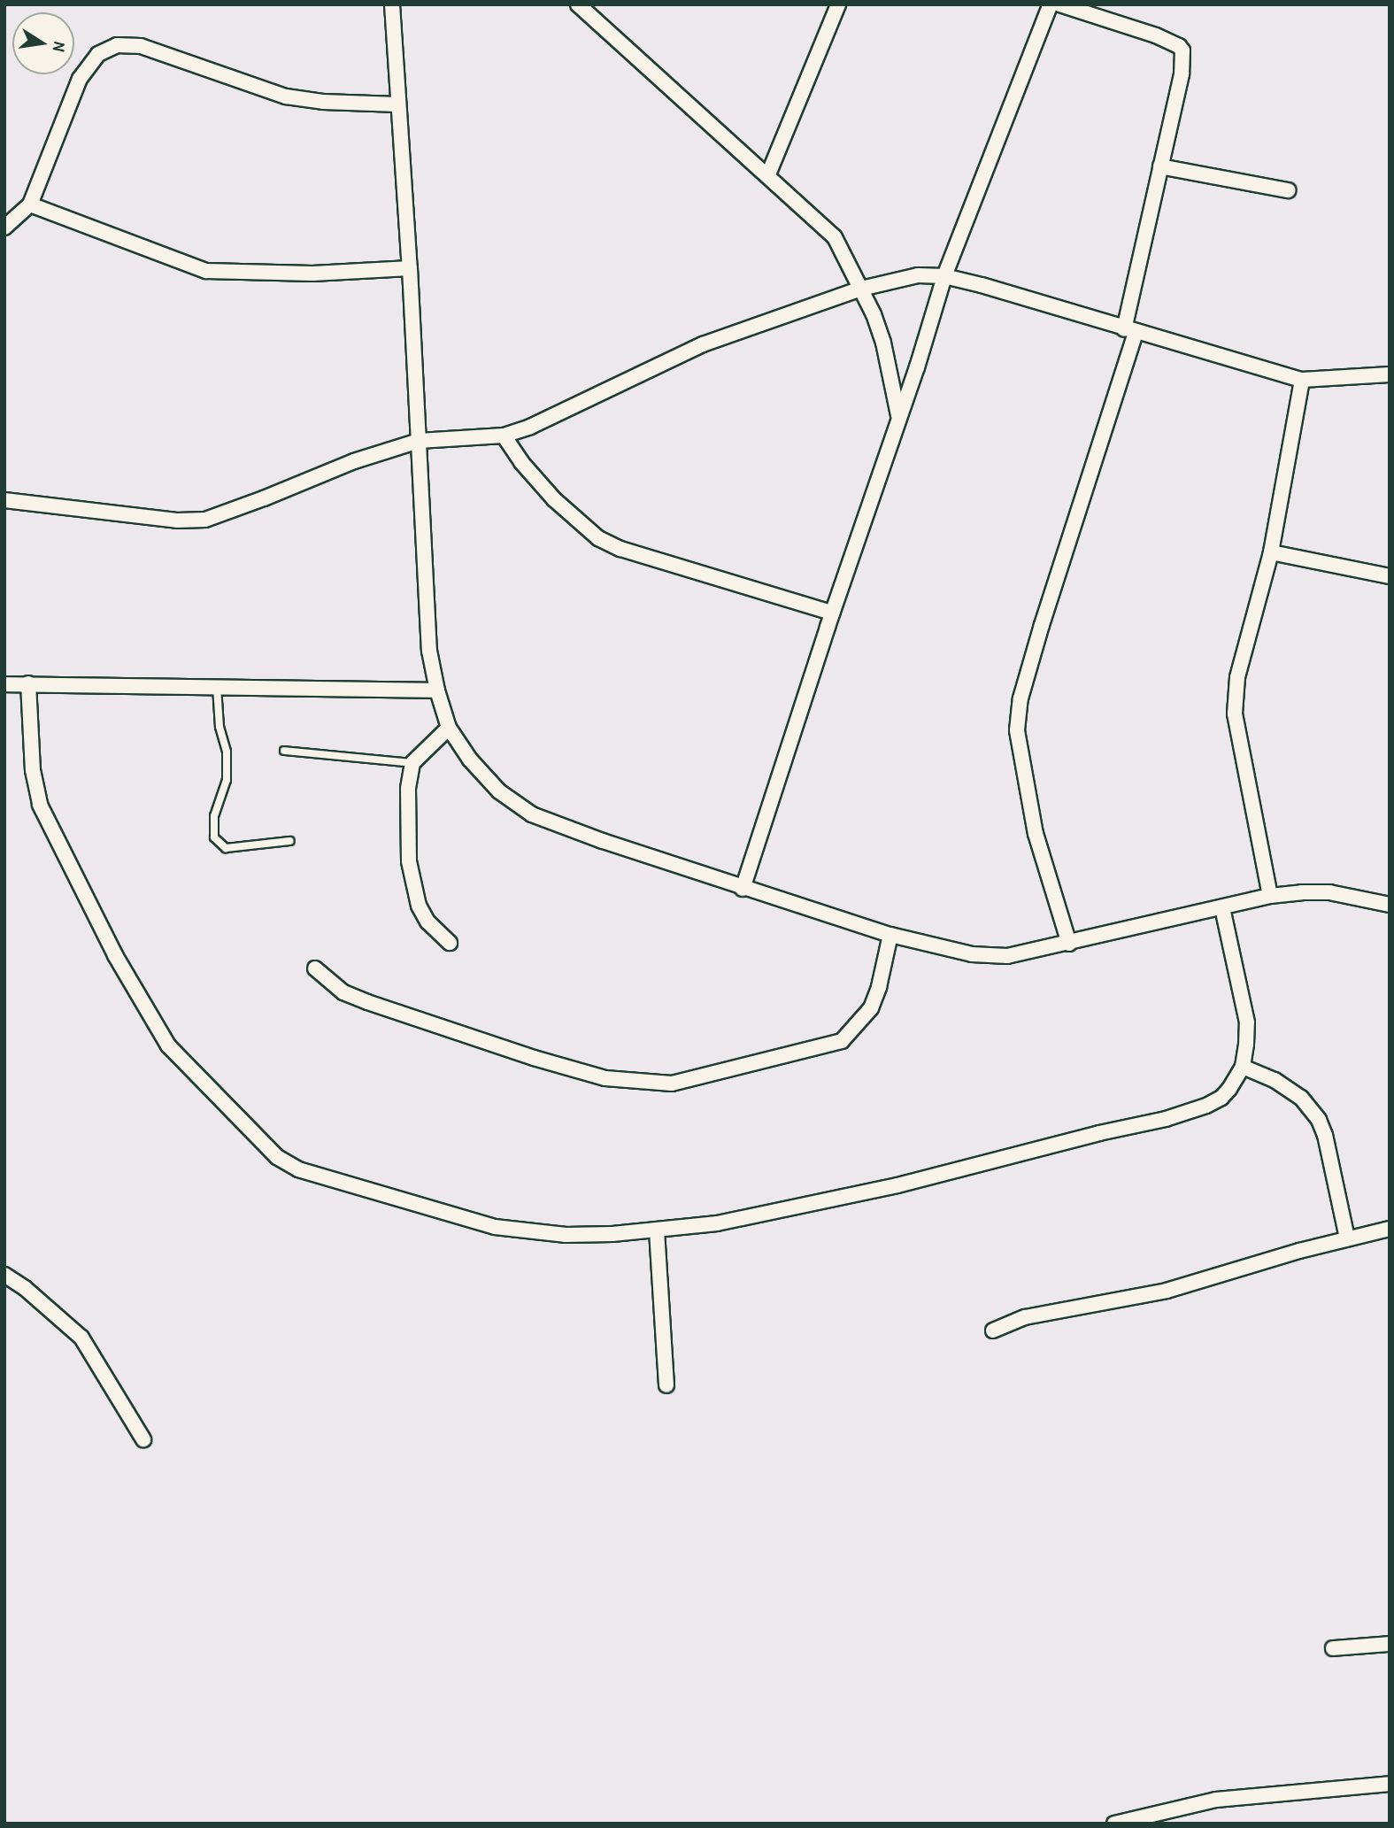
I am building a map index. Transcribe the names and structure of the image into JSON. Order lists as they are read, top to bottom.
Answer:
{
  "north": "right"
}
